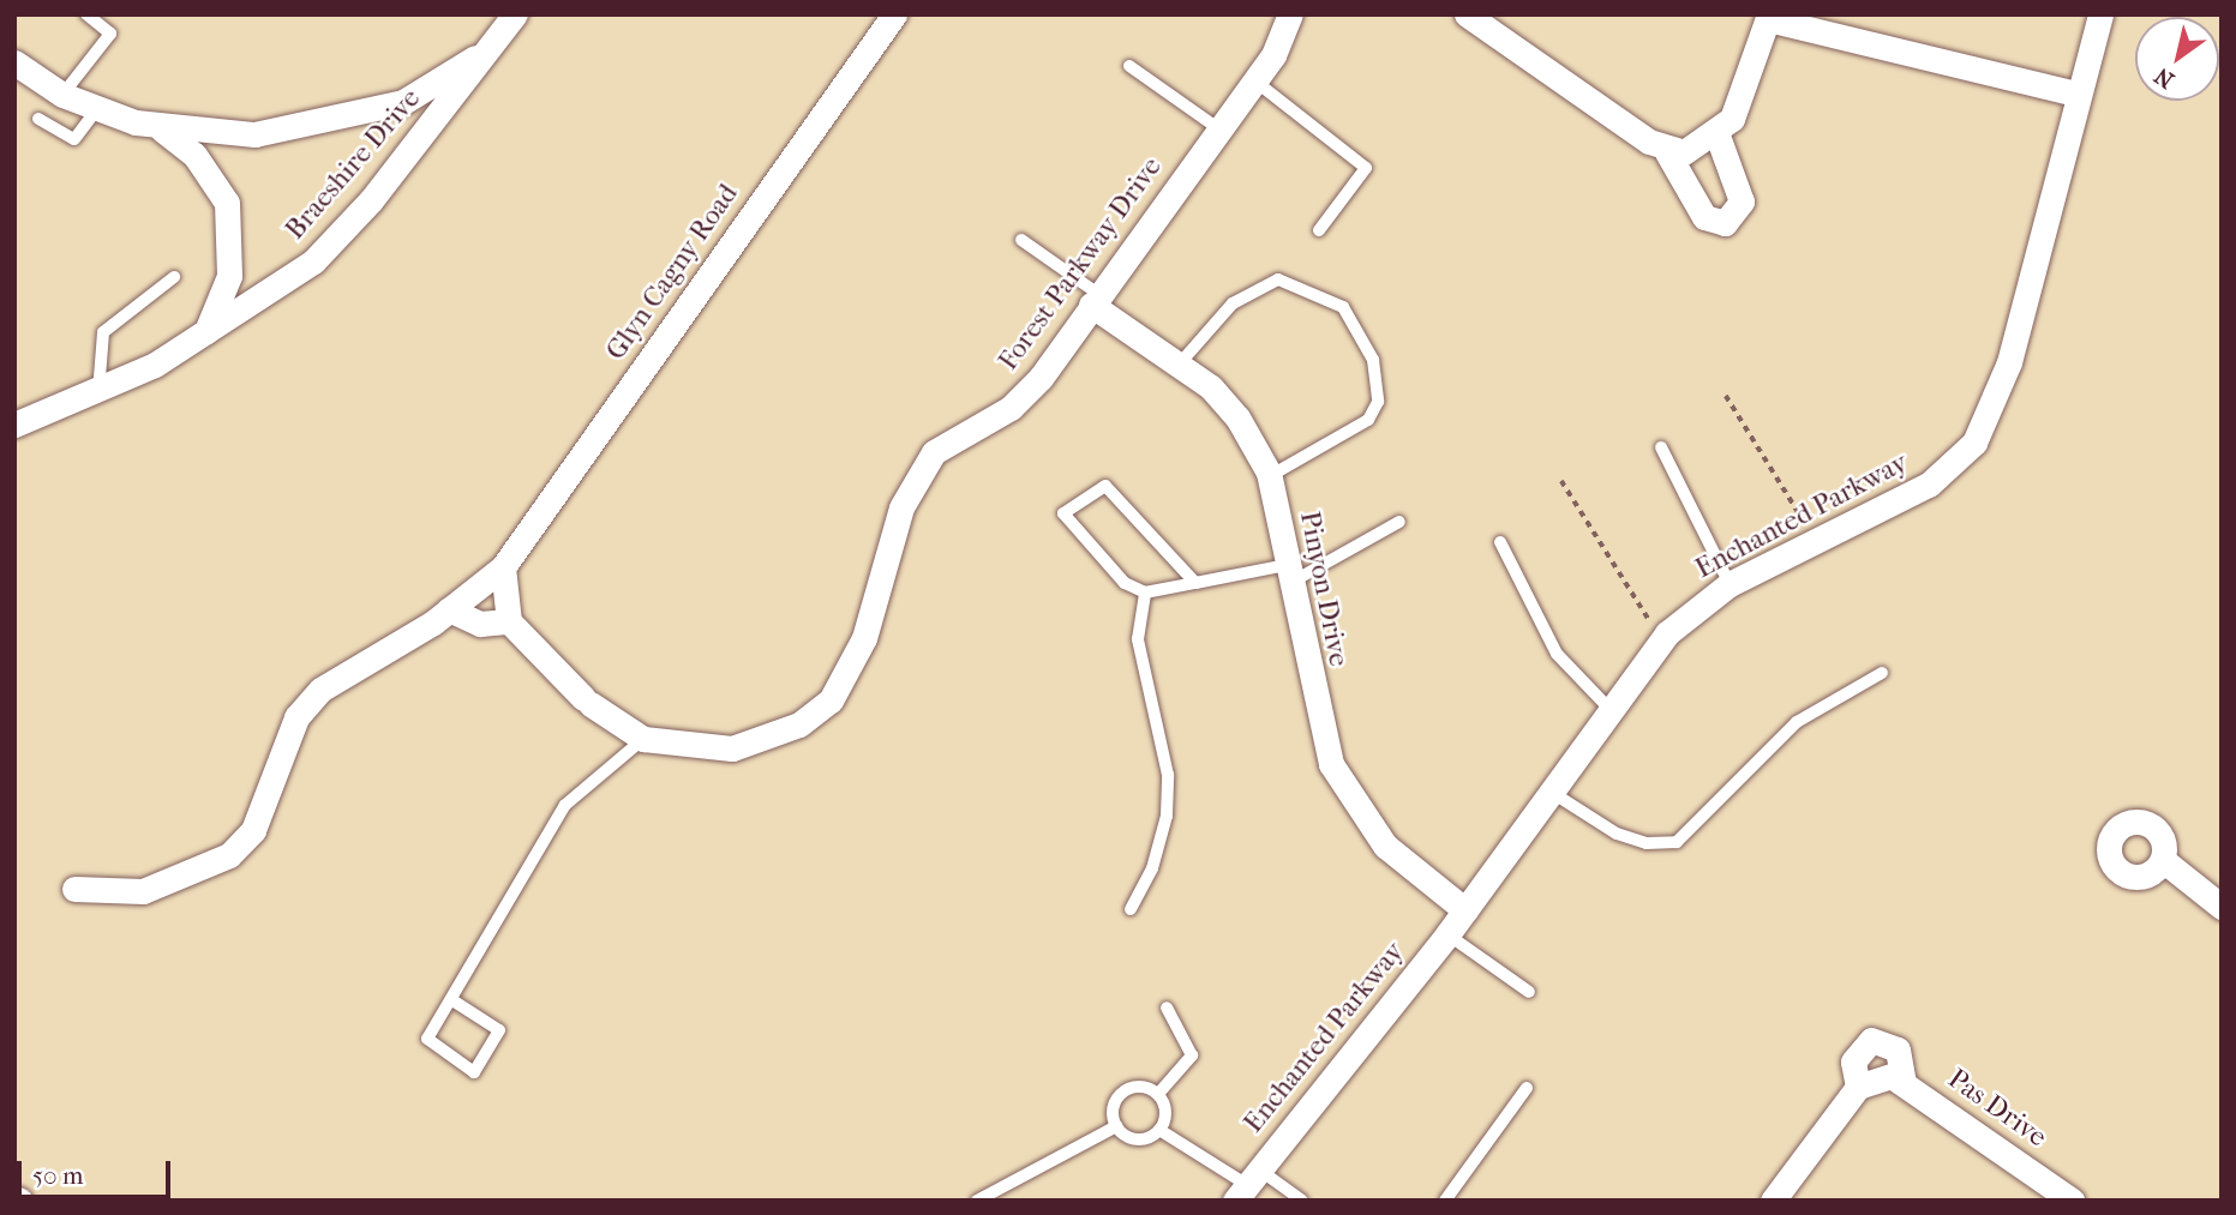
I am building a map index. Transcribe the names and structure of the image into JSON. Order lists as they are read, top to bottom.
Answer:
{
  "streets": {
    "street": [
      "Braeshire Drive",
      "Forest Parkway Drive",
      "Glyn Cagny Road",
      "Enchanted Parkway",
      "Pinyon Drive",
      "Pas Drive"
    ]
  },
  "crossings": [
    ["Forest Parkway Drive", "Pinyon Drive"],
    ["Enchanted Parkway", "Pinyon Drive"]
  ],
  "scale_bar": "50 m",
  "north": "bottom left"
}
